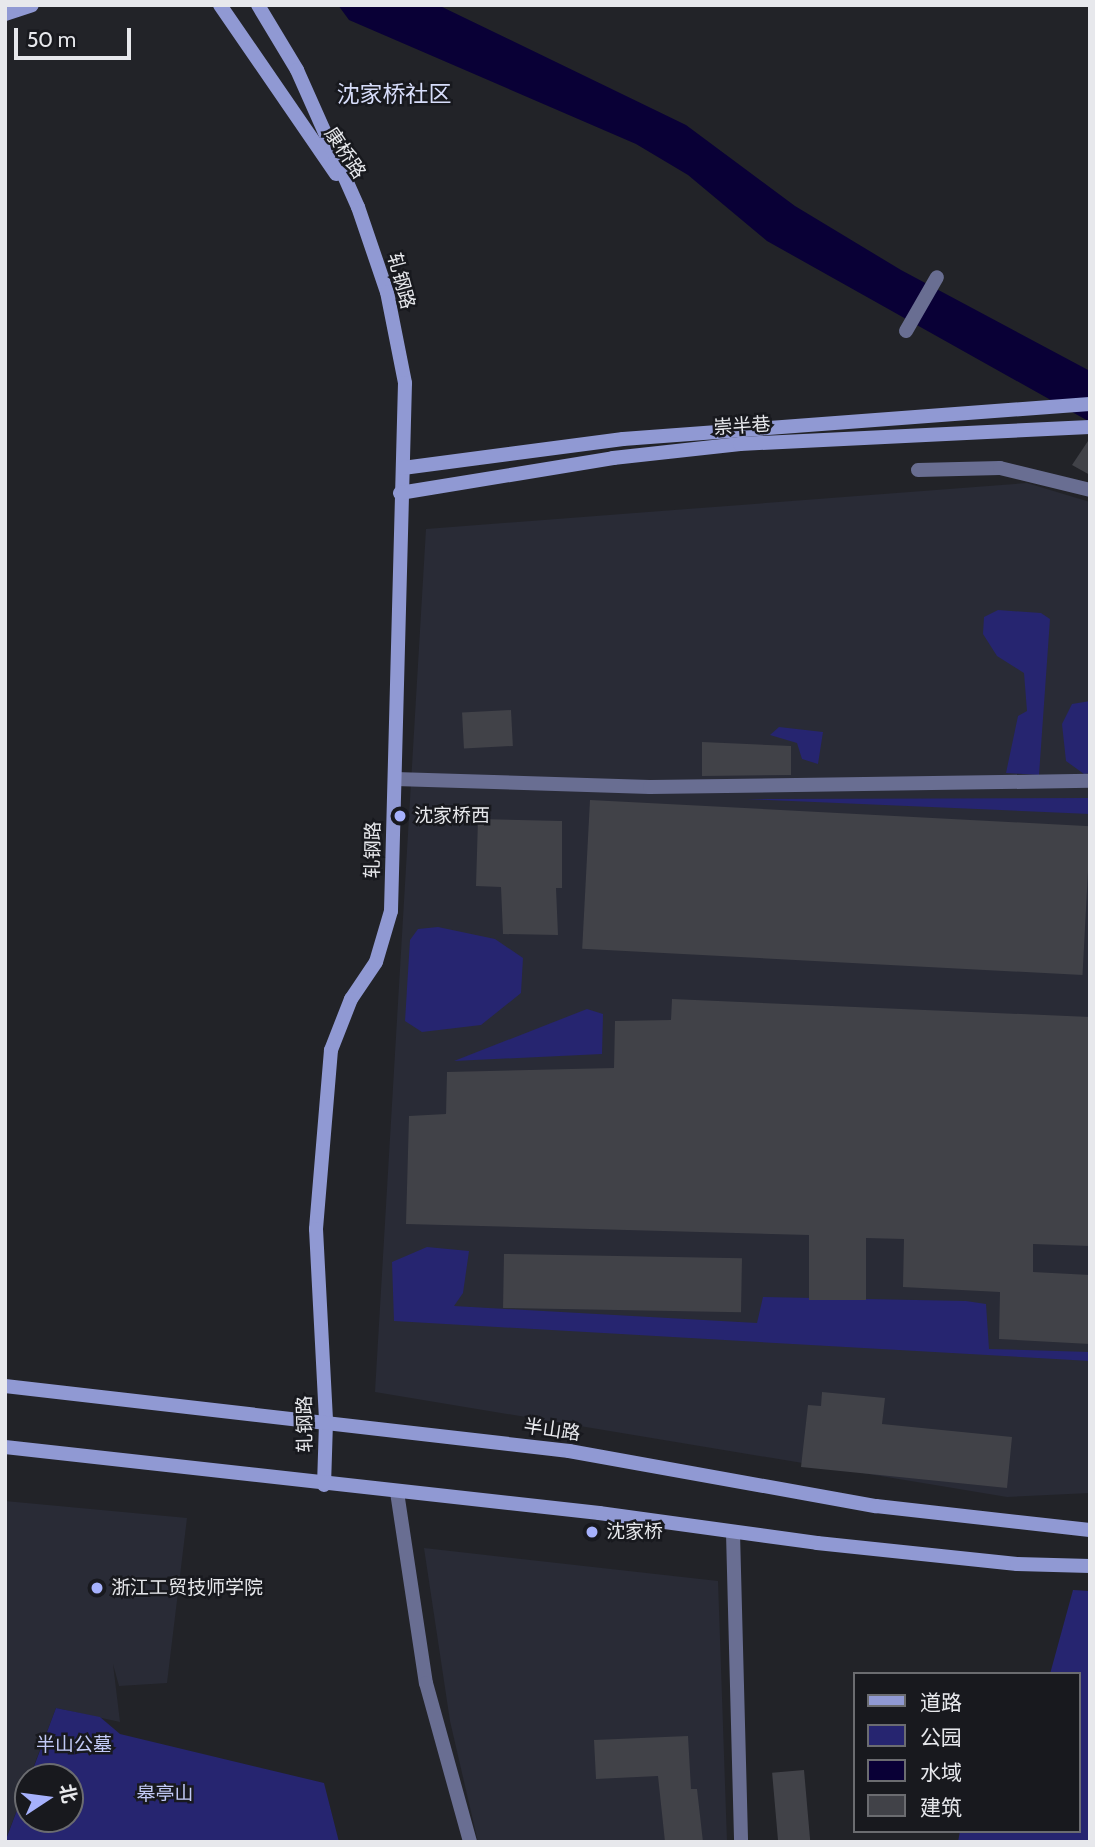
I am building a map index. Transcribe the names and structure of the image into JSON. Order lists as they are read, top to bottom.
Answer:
{
  "streets": {
    "street": [
      "康桥路",
      "轧钢路",
      "崇半巷",
      "半山路"
    ]
  },
  "crossings": [
    ["康桥路", "轧钢路"],
    ["轧钢路", "崇半巷"],
    ["轧钢路", "半山路"]
  ],
  "districts": ["沈家桥社区"],
  "parks": ["半山公墓", "皋亭山"],
  "places": ["沈家桥西", "沈家桥", "浙江工贸技师学院"],
  "legend": [
    "道路",
    "公园",
    "水域",
    "建筑"
  ],
  "scale_bar": "50 m",
  "north": "right"
}
